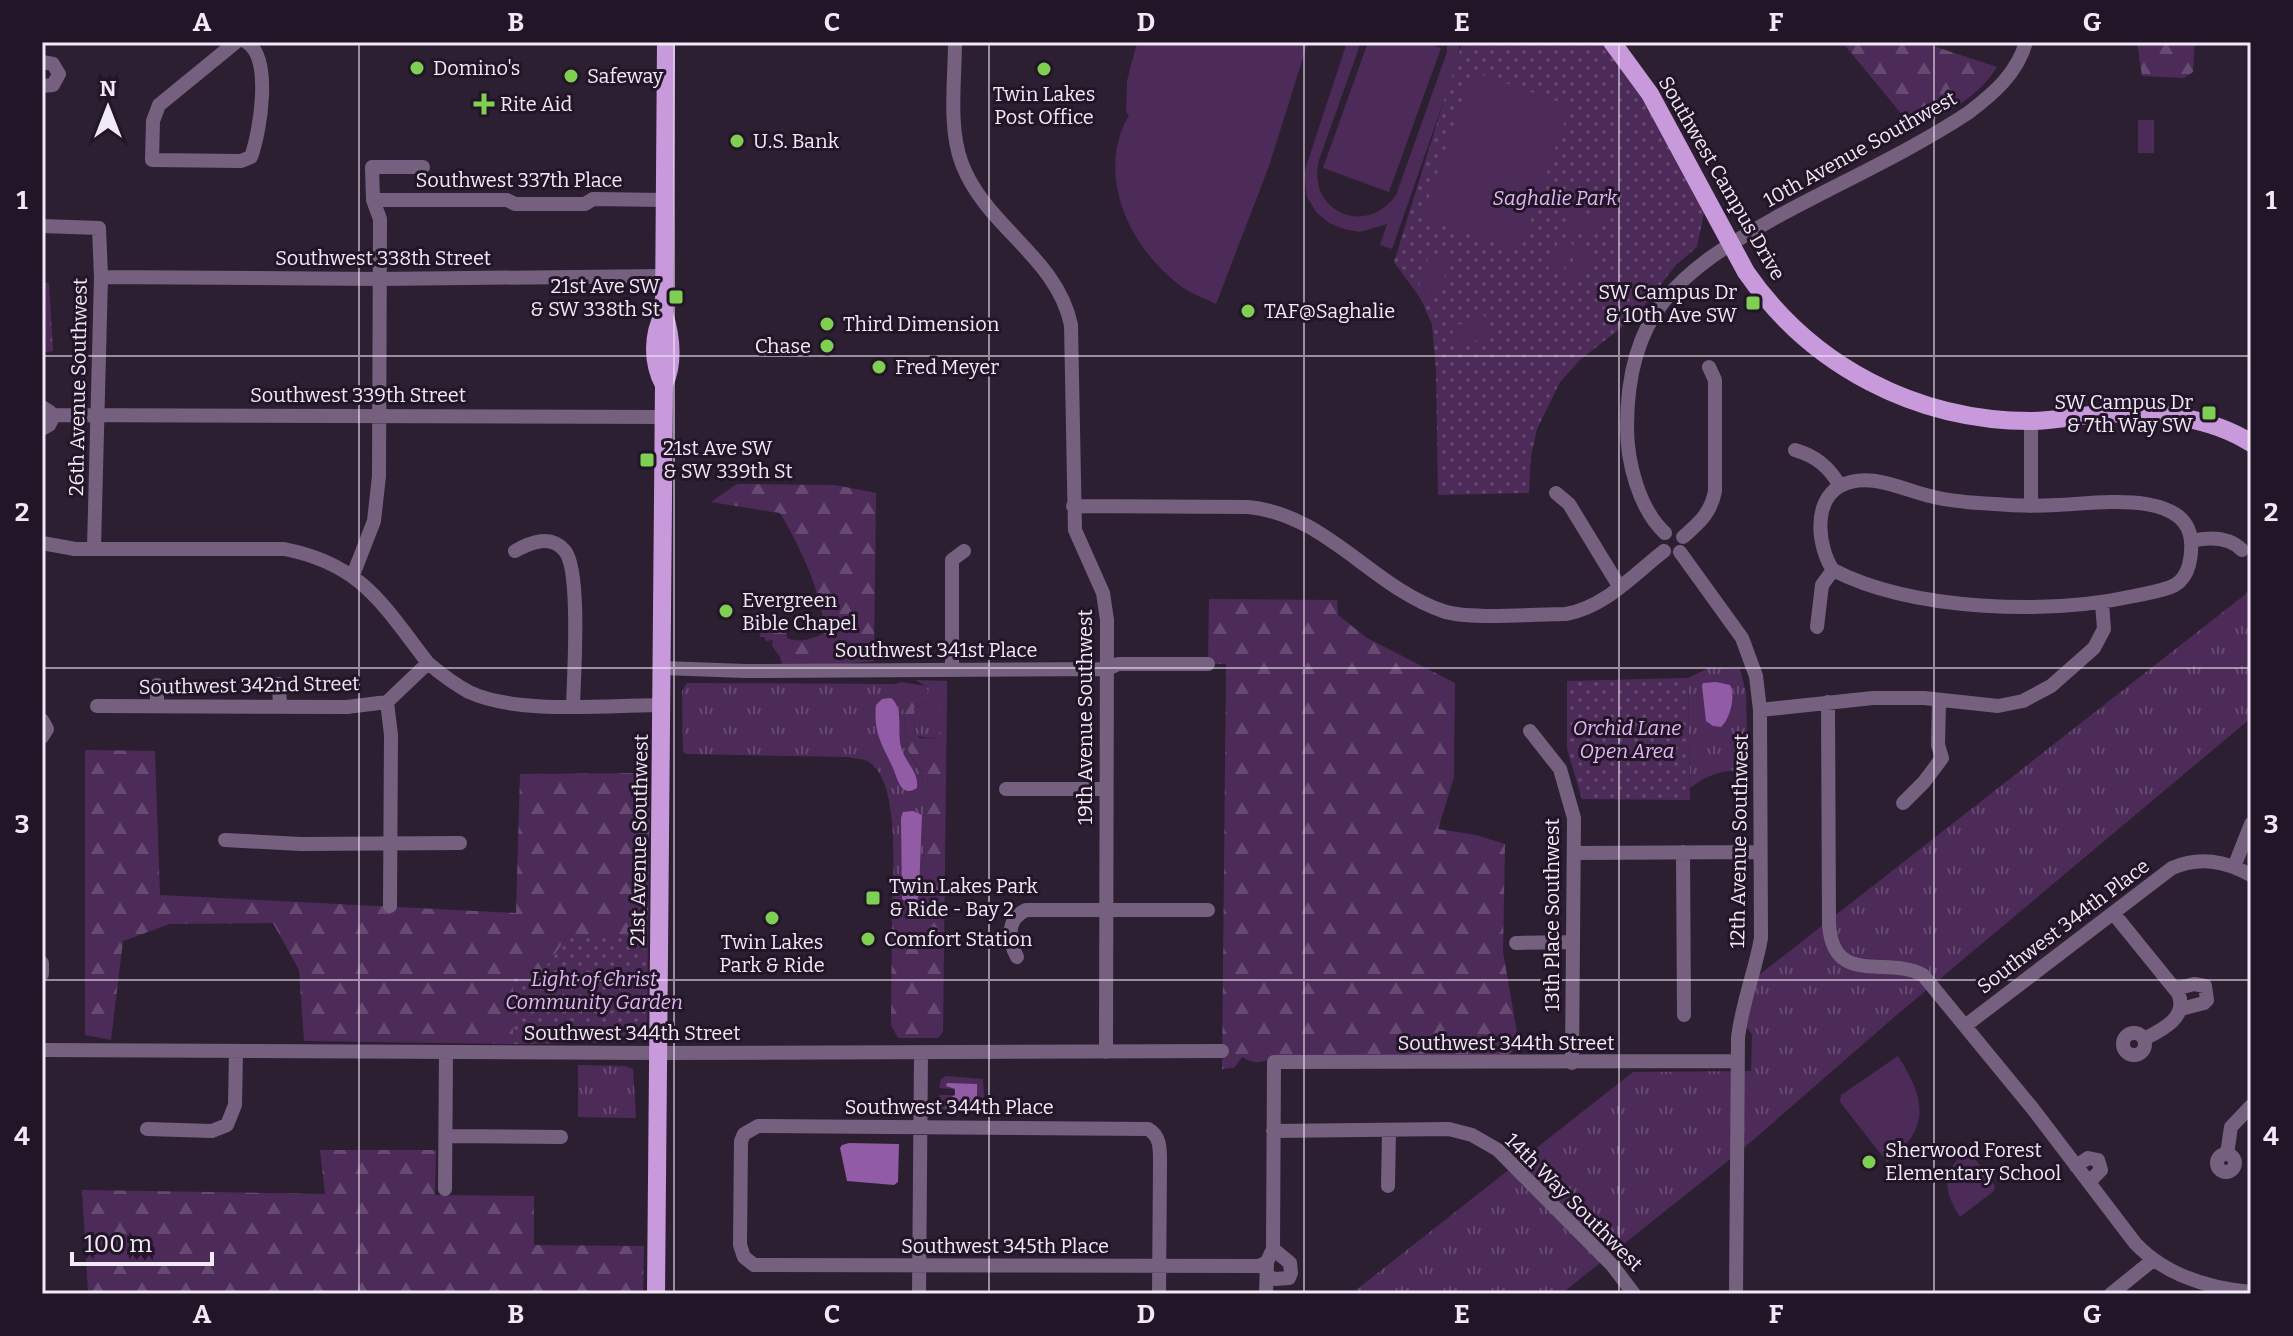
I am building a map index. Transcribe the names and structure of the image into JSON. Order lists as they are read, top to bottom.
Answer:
{
  "streets": {
    "main road": ["Southwest Campus Drive", "21st Avenue Southwest"],
    "street": [
      "10th Avenue Southwest",
      "Southwest 337th Place",
      "Southwest 338th Street",
      "26th Avenue Southwest",
      "Southwest 339th Street",
      "Southwest 341st Place",
      "Southwest 342nd Street",
      "19th Avenue Southwest",
      "12th Avenue Southwest",
      "13th Place Southwest",
      "Southwest 344th Place",
      "Southwest 344th Street",
      "14th Way Southwest",
      "Southwest 345th Place"
    ]
  },
  "crossings": [
    ["10th Avenue Southwest", "Southwest Campus Drive"],
    ["Southwest 337th Place", "21st Avenue Southwest"],
    ["Southwest 338th Street", "26th Avenue Southwest"],
    ["Southwest 338th Street", "21st Avenue Southwest"],
    ["26th Avenue Southwest", "Southwest 339th Street"],
    ["Southwest 339th Street", "21st Avenue Southwest"],
    ["Southwest 341st Place", "19th Avenue Southwest"],
    ["Southwest 341st Place", "21st Avenue Southwest"],
    ["19th Avenue Southwest", "Southwest 344th Street"],
    ["21st Avenue Southwest", "Southwest 344th Street"],
    ["12th Avenue Southwest", "Southwest 344th Street"],
    ["13th Place Southwest", "Southwest 344th Street"],
    ["Southwest 344th Place", "Southwest 345th Place"]
  ],
  "parks": ["Saghalie Park", "Orchid Lane Open Area", "Light of Christ Community Garden"],
  "places": {
    "other": [
      "Domino's",
      "Twin Lakes Post Office",
      "Safeway",
      "U.S. Bank",
      "TAF@Saghalie",
      "Third Dimension",
      "Chase",
      "Fred Meyer",
      "Evergreen Bible Chapel",
      "Twin Lakes Park & Ride",
      "Comfort Station",
      "Sherwood Forest Elementary School"
    ],
    "health": ["Rite Aid"],
    "transit": [
      "21st Ave SW & SW 338th St",
      "SW Campus Dr & 10th Ave SW",
      "SW Campus Dr & 7th Way SW",
      "21st Ave SW & SW 339th St",
      "Twin Lakes Park & Ride - Bay 2"
    ]
  },
  "scale_bar": "100 m",
  "north": "top",
  "grid": {
    "columns": [
      "A",
      "B",
      "C",
      "D",
      "E",
      "F",
      "G"
    ],
    "rows": [
      "1",
      "2",
      "3",
      "4"
    ]
  }
}
